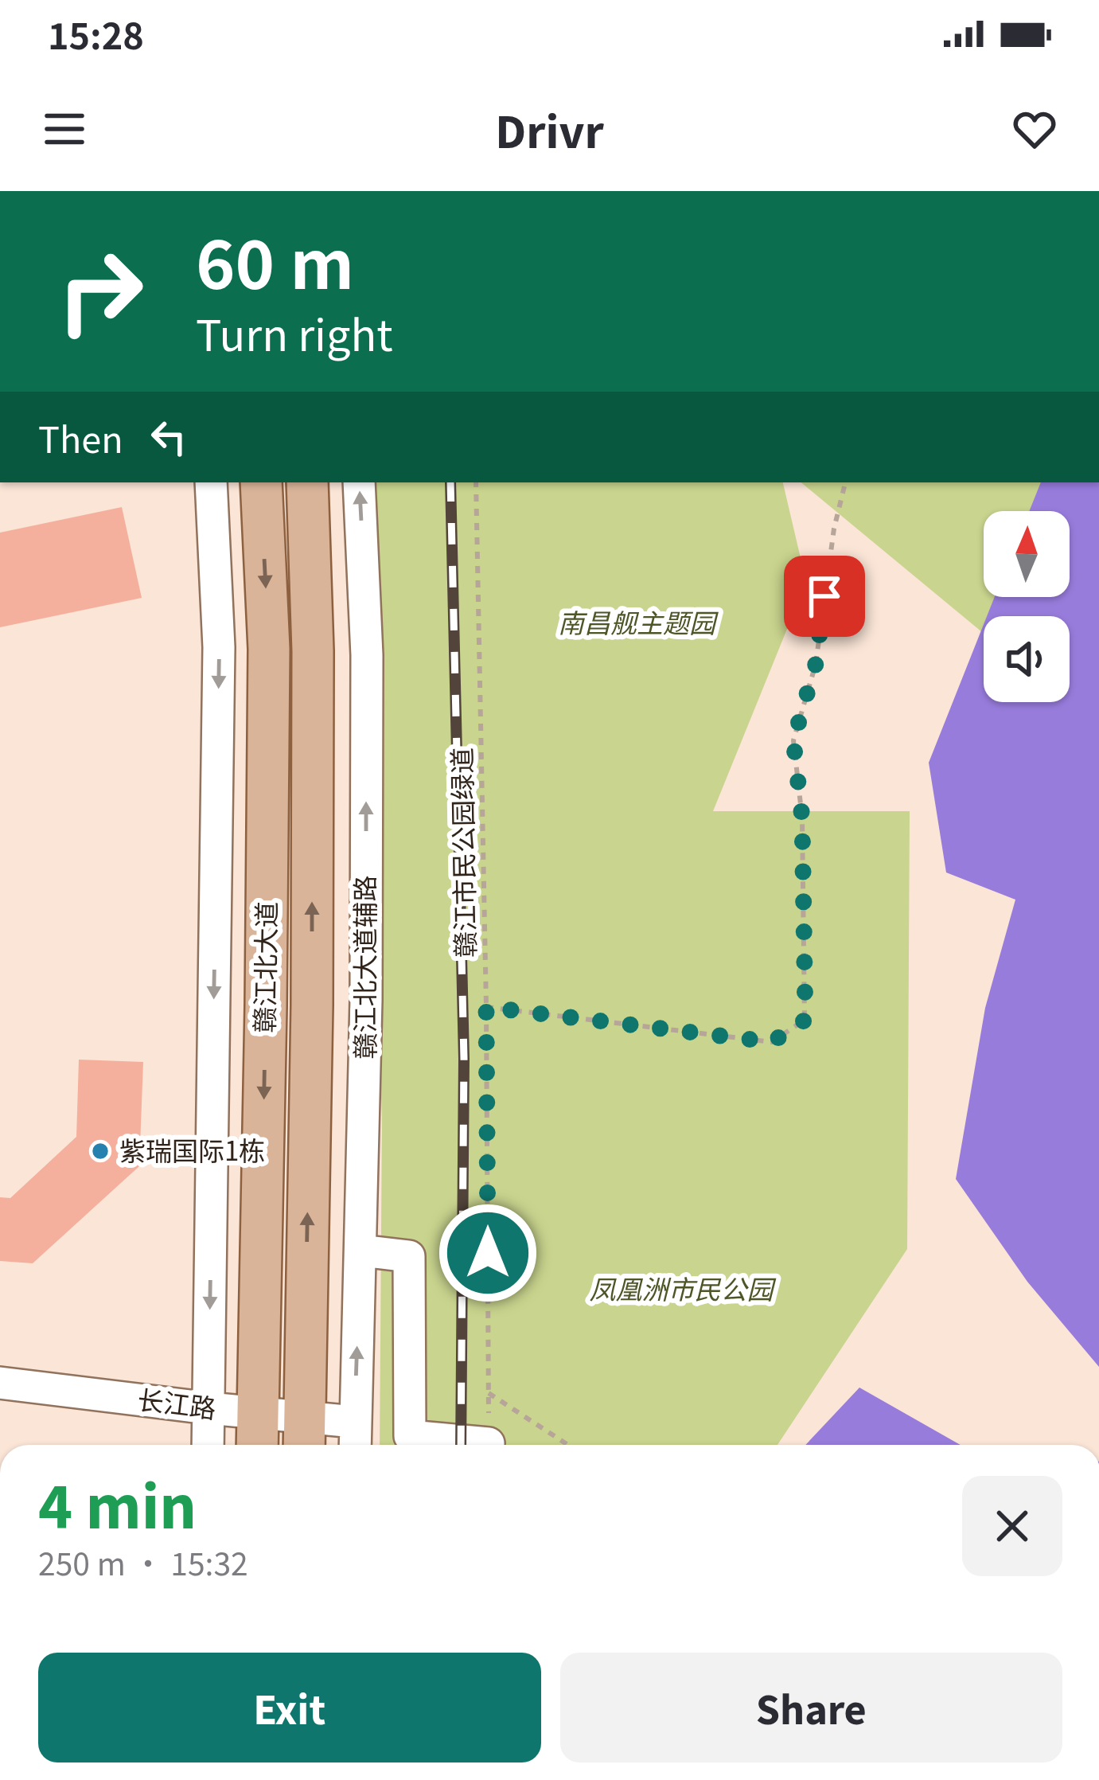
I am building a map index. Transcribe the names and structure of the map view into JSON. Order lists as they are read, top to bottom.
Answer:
{
  "streets": {
    "main road": ["赣江北大道"],
    "street": ["赣江北大道辅路", "长江路"],
    "path": ["赣江市民公园绿道"]
  },
  "crossings": [
    ["赣江北大道", "长江路"],
    ["赣江北大道辅路", "长江路"]
  ],
  "parks": ["南昌舰主题园", "凤凰洲市民公园"],
  "places": ["紫瑞国际1栋"],
  "north": "top",
  "page": {
    "status": "15:28",
    "header": "Drivr",
    "turn": ["60 m", "Turn right"],
    "then": "Then",
    "heading": ["4 min", "250 m · 15:32"],
    "buttons": ["Exit", "Share"]
  }
}
